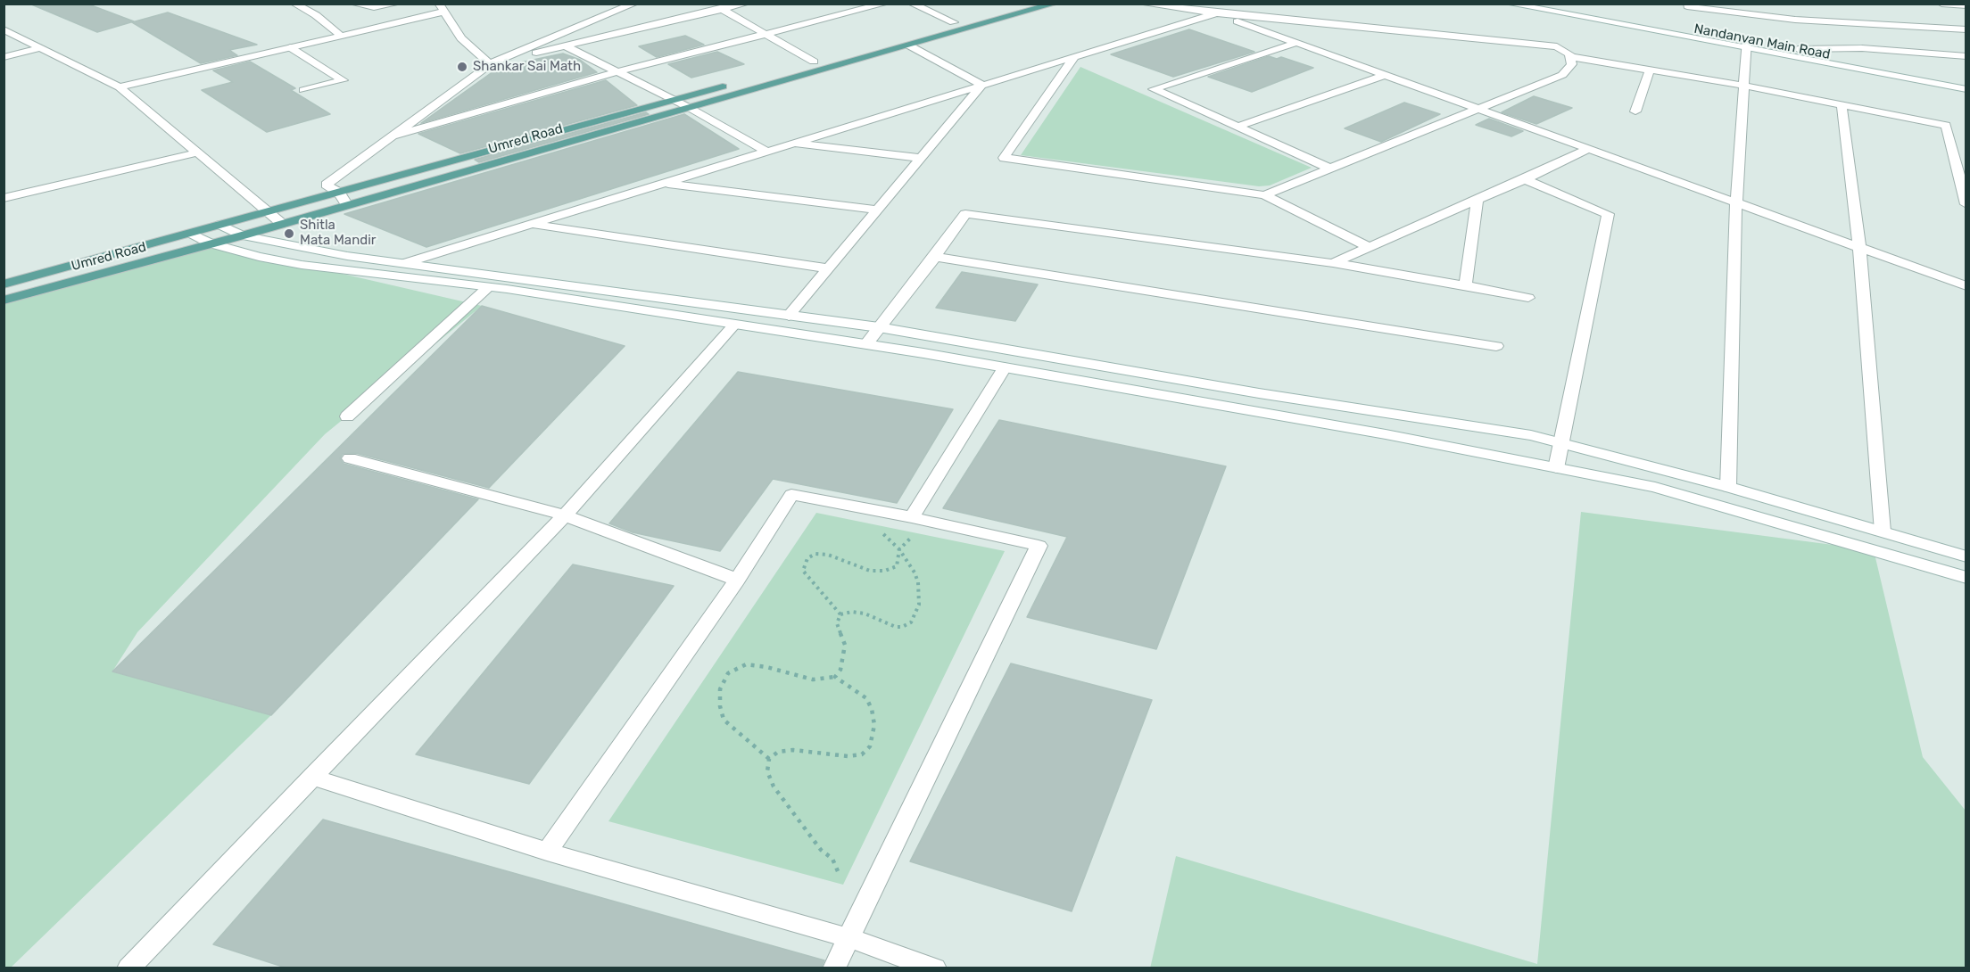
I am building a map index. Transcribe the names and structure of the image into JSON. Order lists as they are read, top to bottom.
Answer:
{
  "streets": {
    "main road": ["Umred Road"],
    "street": ["Nandanvan Main Road"]
  },
  "places": ["Shankar Sai Math", "Shitla Mata Mandir"]
}
